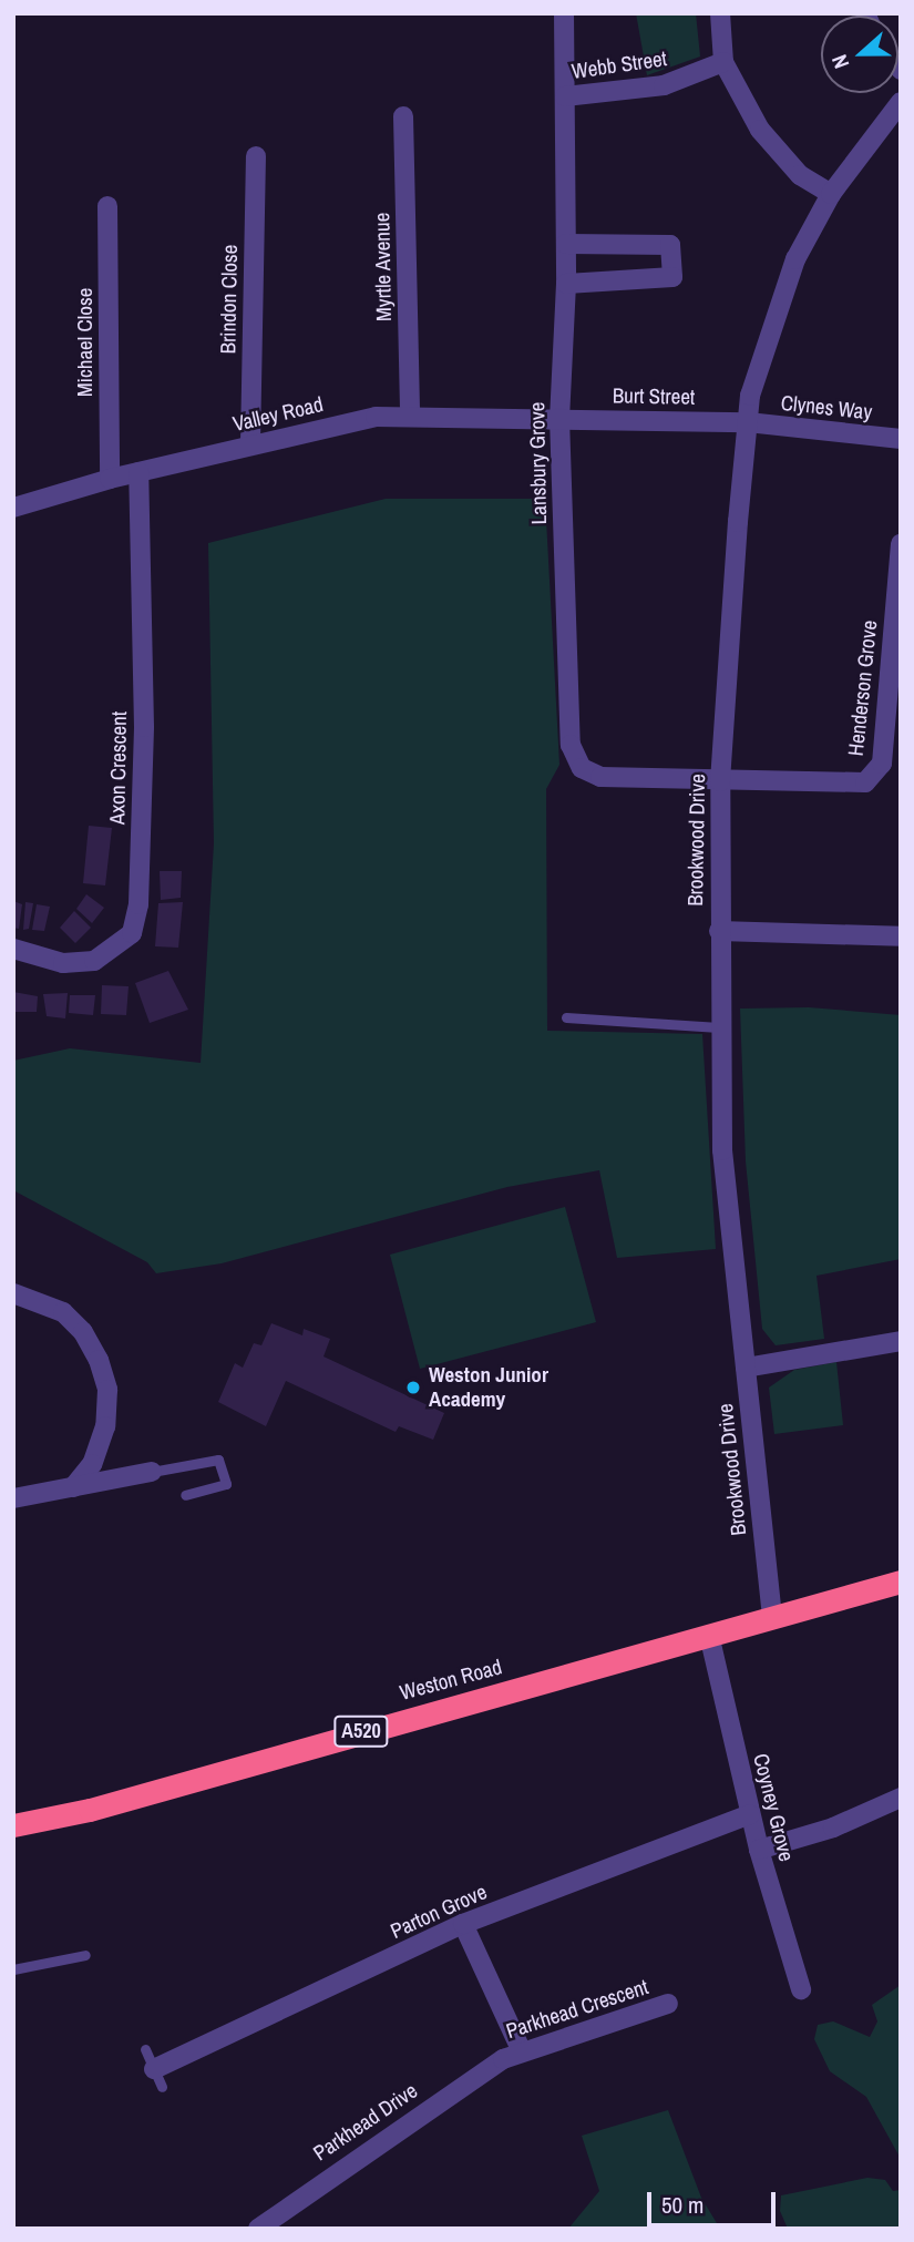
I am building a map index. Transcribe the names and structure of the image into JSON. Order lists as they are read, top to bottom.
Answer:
{
  "streets": {
    "highway": ["Weston Road", "A520"],
    "street": [
      "Webb Street",
      "Myrtle Avenue",
      "Brindon Close",
      "Michael Close",
      "Burt Street",
      "Clynes Way",
      "Valley Road",
      "Lansbury Grove",
      "Henderson Grove",
      "Axon Crescent",
      "Brookwood Drive",
      "Coyney Grove",
      "Parton Grove",
      "Parkhead Crescent",
      "Parkhead Drive"
    ]
  },
  "crossings": [
    ["Webb Street", "Lansbury Grove"],
    ["Myrtle Avenue", "Valley Road"],
    ["Brindon Close", "Valley Road"],
    ["Michael Close", "Valley Road"],
    ["Burt Street", "Clynes Way"],
    ["Burt Street", "Valley Road"],
    ["Burt Street", "Lansbury Grove"],
    ["Burt Street", "Brookwood Drive"],
    ["Clynes Way", "Brookwood Drive"],
    ["Valley Road", "Lansbury Grove"],
    ["Valley Road", "Axon Crescent"],
    ["Lansbury Grove", "Henderson Grove"],
    ["Lansbury Grove", "Brookwood Drive"],
    ["Henderson Grove", "Brookwood Drive"],
    ["Brookwood Drive", "Weston Road"],
    ["Weston Road", "Coyney Grove"],
    ["Coyney Grove", "Parton Grove"],
    ["Parkhead Crescent", "Parkhead Drive"]
  ],
  "places": ["Weston Junior Academy"],
  "scale_bar": "50 m",
  "north": "left"
}
